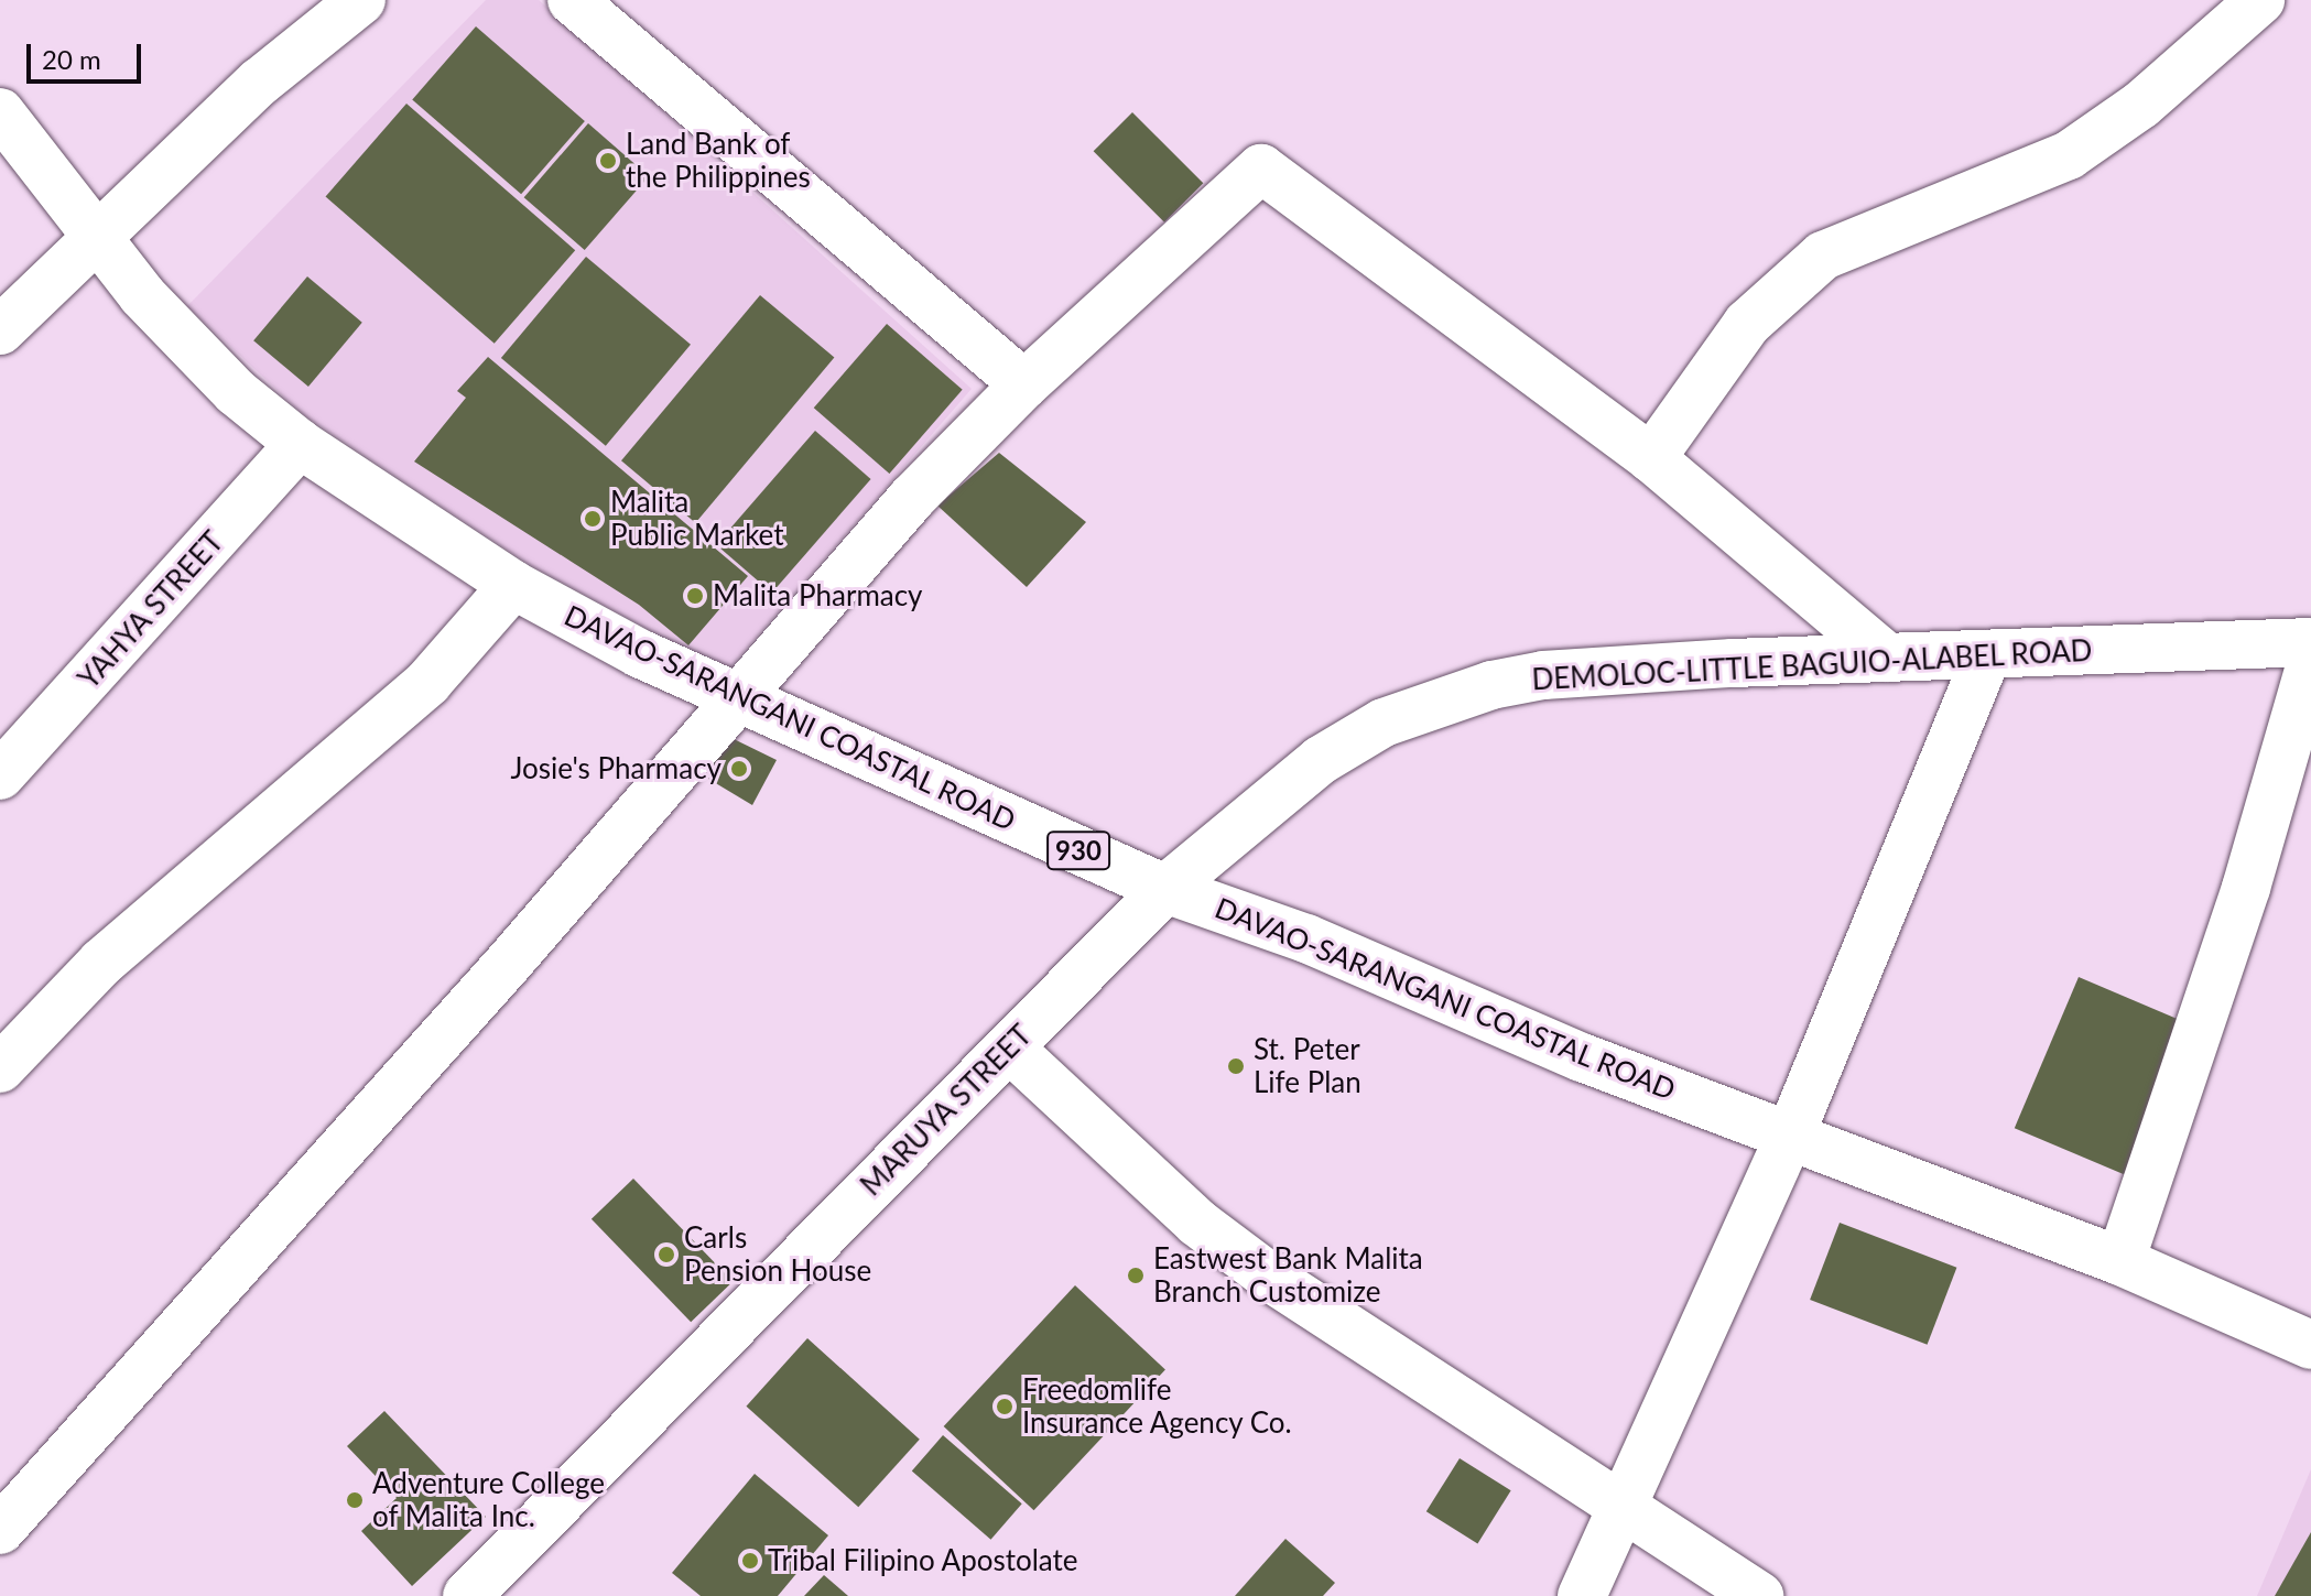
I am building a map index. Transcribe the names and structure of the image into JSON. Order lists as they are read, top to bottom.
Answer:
{
  "streets": {
    "street": [
      "YAHYA STREET",
      "DEMOLOC-LITTLE BAGUIO-ALABEL ROAD",
      "DAVAO-SARANGANI COASTAL ROAD",
      "930",
      "MARUYA STREET"
    ]
  },
  "crossings": [
    ["YAHYA STREET", "DAVAO-SARANGANI COASTAL ROAD"],
    ["DEMOLOC-LITTLE BAGUIO-ALABEL ROAD", "DAVAO-SARANGANI COASTAL ROAD"],
    ["DEMOLOC-LITTLE BAGUIO-ALABEL ROAD", "MARUYA STREET"],
    ["DAVAO-SARANGANI COASTAL ROAD", "MARUYA STREET"]
  ],
  "places": [
    "Land Bank of the Philippines",
    "Malita Public Market",
    "Malita Pharmacy",
    "Josie's Pharmacy",
    "St. Peter Life Plan",
    "Carls Pension House",
    "Eastwest Bank Malita Branch Customize",
    "Freedomlife Insurance Agency Co.",
    "Adventure College of Malita Inc.",
    "Tribal Filipino Apostolate"
  ],
  "scale_bar": "20 m"
}
